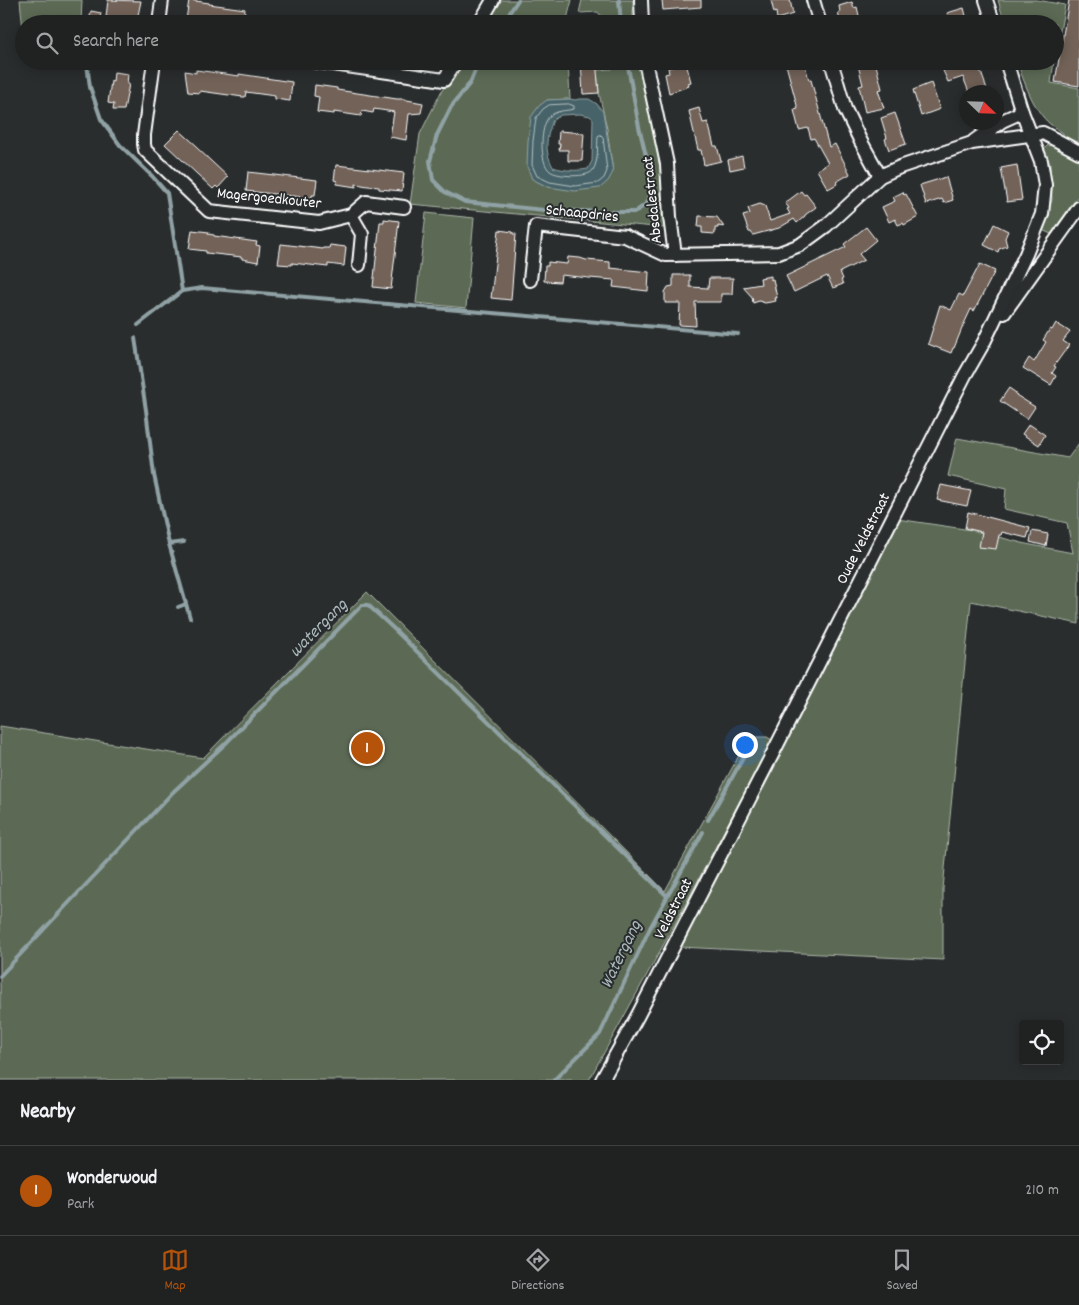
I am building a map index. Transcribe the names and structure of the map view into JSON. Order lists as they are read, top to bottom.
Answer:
{
  "streets": {
    "street": [
      "Magergoedkouter",
      "Absdalestraat",
      "Schaapdries",
      "Oude Veldstraat",
      "Veldstraat"
    ]
  },
  "crossings": [
    ["Absdalestraat", "Schaapdries"],
    ["Absdalestraat", "Oude Veldstraat"],
    ["Oude Veldstraat", "Veldstraat"]
  ],
  "water": ["watergang", "Watergang"],
  "north": "bottom right",
  "page": {
    "search": "Search here",
    "pins": "1",
    "heading": "Nearby",
    "list": [
      {
        "mark": "1",
        "name": "Wonderwoud",
        "note": "Park",
        "value": "210 m"
      }
    ],
    "nav": ["Map", "Directions", "Saved"]
  }
}
